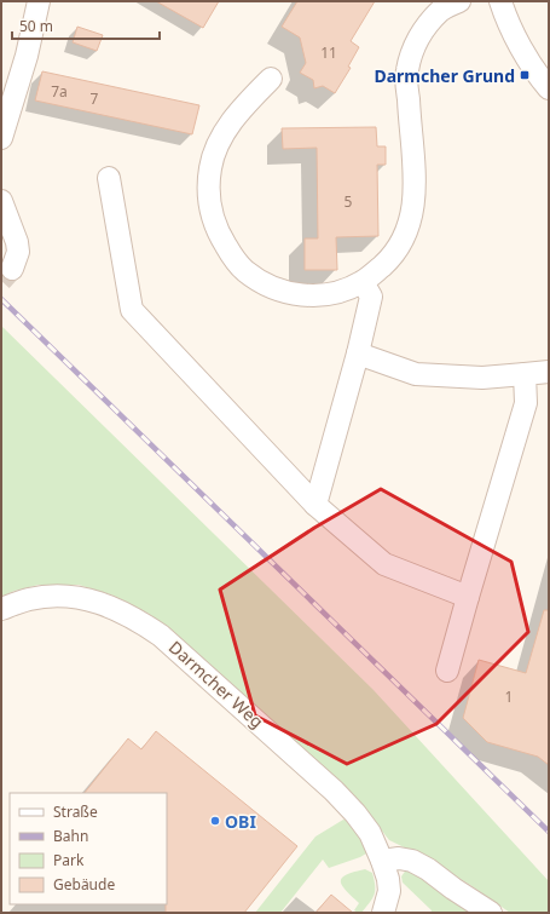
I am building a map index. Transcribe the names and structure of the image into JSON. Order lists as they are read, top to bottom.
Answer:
{
  "streets": {
    "street": ["Darmcher Weg"]
  },
  "places": {
    "transit": ["Darmcher Grund"],
    "other": ["OBI"]
  },
  "house_numbers": [
    "11",
    "7a",
    "7",
    "5",
    "1"
  ],
  "legend": [
    "Straße",
    "Bahn",
    "Park",
    "Gebäude"
  ],
  "scale_bar": "50 m"
}
